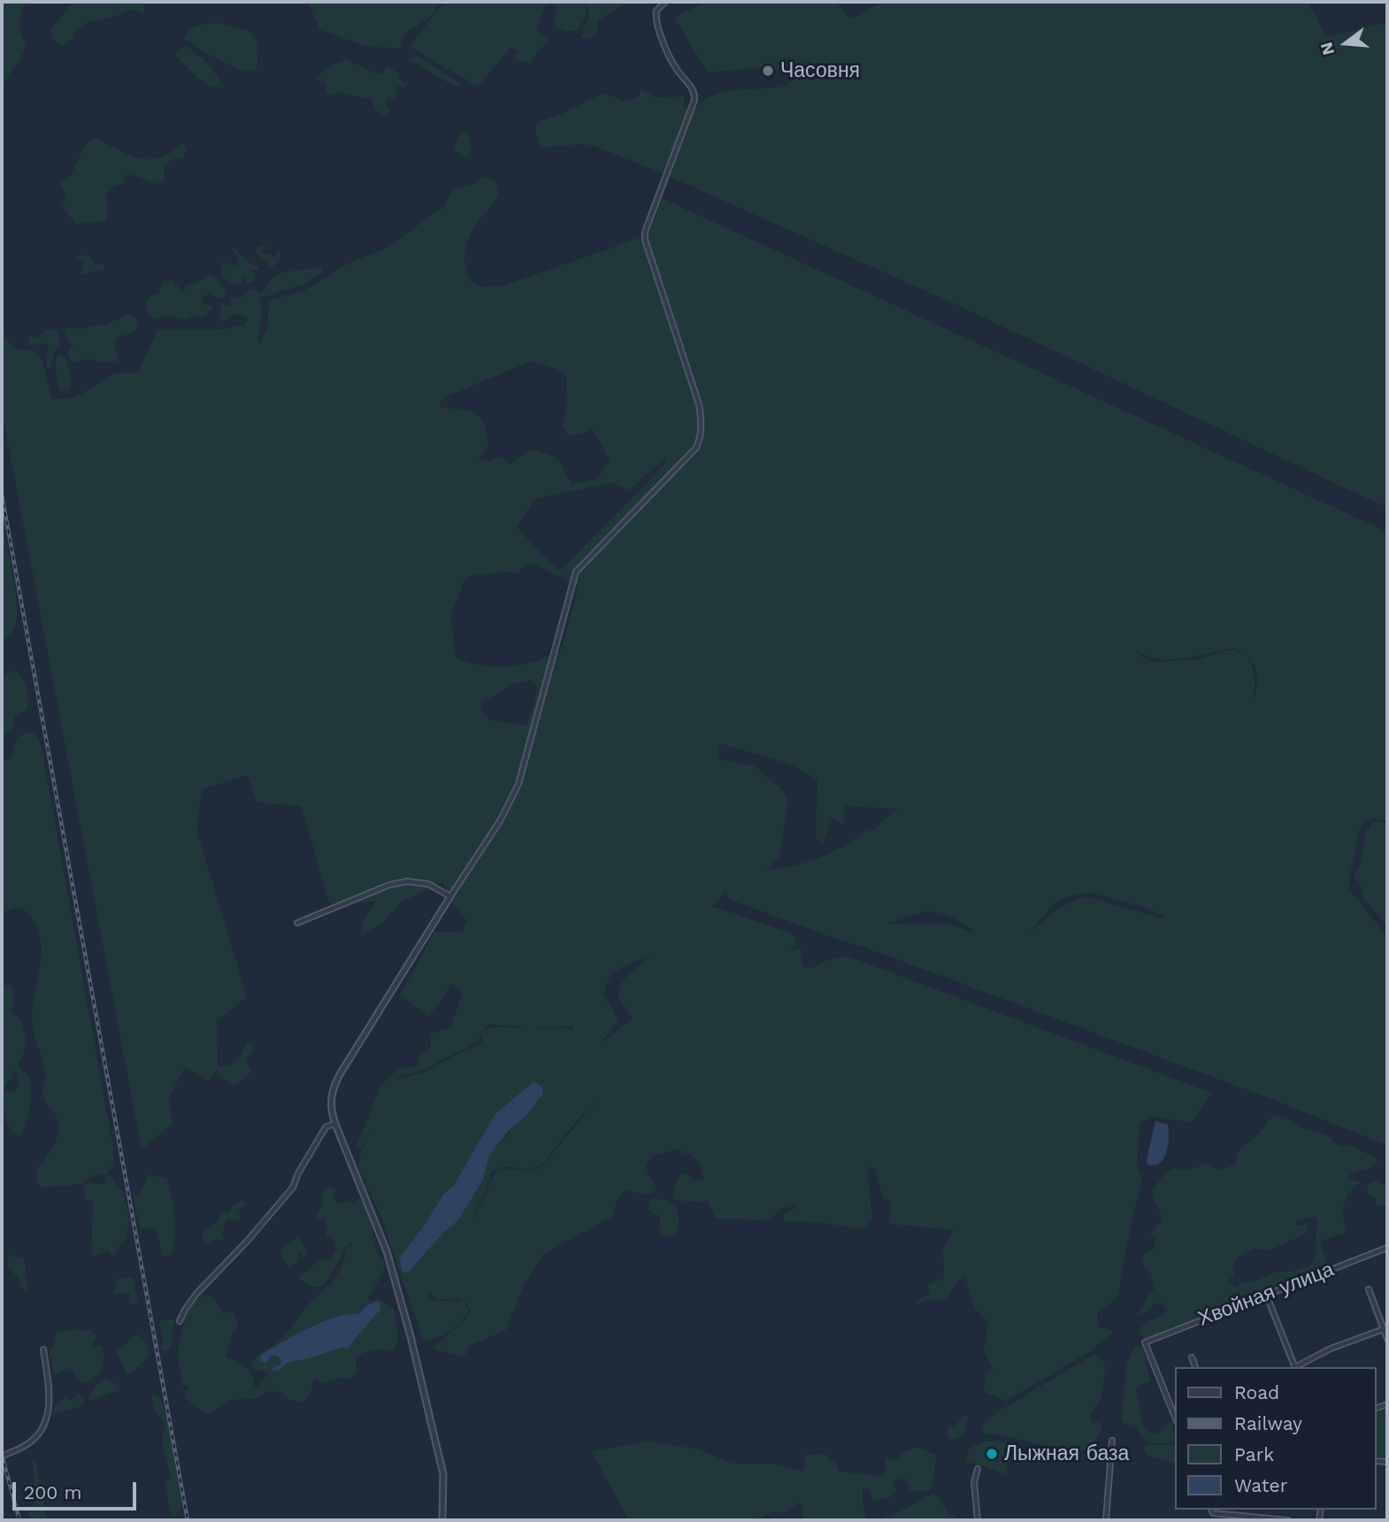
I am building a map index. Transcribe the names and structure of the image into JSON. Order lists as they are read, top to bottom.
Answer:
{
  "streets": {
    "street": ["Хвойная улица"]
  },
  "places": ["Часовня", "Лыжная база"],
  "legend": [
    "Road",
    "Railway",
    "Park",
    "Water"
  ],
  "scale_bar": "200 m",
  "north": "left"
}
